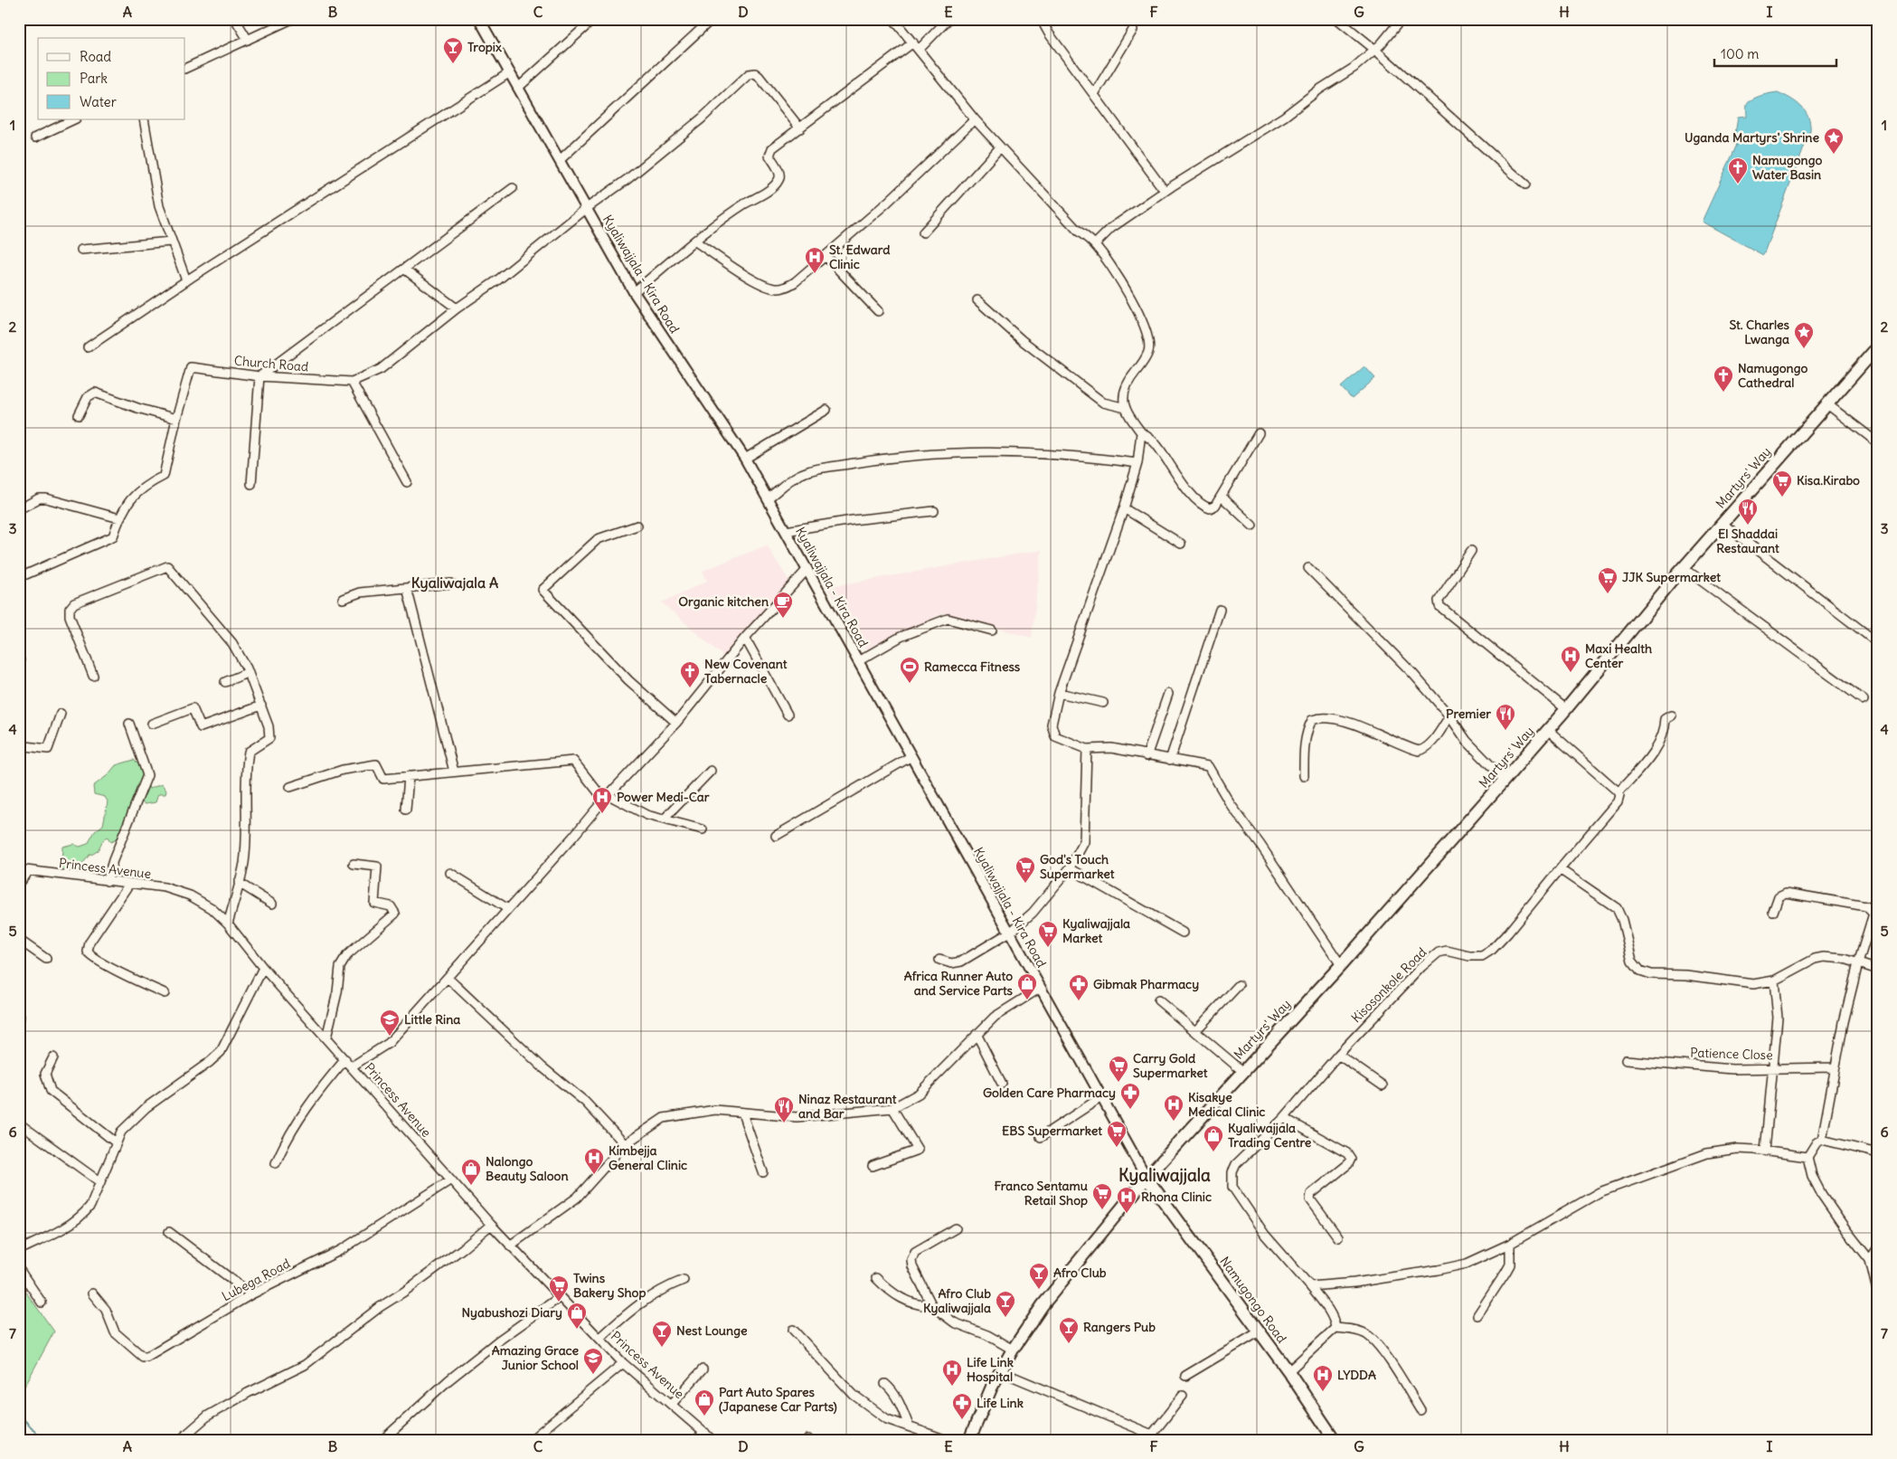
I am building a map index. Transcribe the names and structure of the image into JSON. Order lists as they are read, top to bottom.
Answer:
{
  "streets": {
    "main road": ["Martyrs' Way", "Namugongo Road"],
    "street": [
      "Kyaliwajjala - Kira Road",
      "Church Road",
      "Princess Avenue",
      "Kisosonkole Road",
      "Patience Close",
      "Lubega Road"
    ]
  },
  "crossings": [
    ["Kyaliwajjala - Kira Road", "Church Road"],
    ["Kyaliwajjala - Kira Road", "Martyrs' Way"],
    ["Kyaliwajjala - Kira Road", "Namugongo Road"],
    ["Martyrs' Way", "Namugongo Road"],
    ["Princess Avenue", "Lubega Road"]
  ],
  "districts": ["Kyaliwajala A", "Kyaliwajjala"],
  "places": {
    "bar": [
      "Tropix",
      "Afro Club",
      "Afro Club Kyaliwajjala",
      "Rangers Pub",
      "Nest Lounge"
    ],
    "place": ["Uganda Martyrs' Shrine", "St. Charles Lwanga"],
    "church": ["Namugongo Water Basin", "Namugongo Cathedral", "New Covenant Tabernacle"],
    "hospital": [
      "St. Edward Clinic",
      "Maxi Health Center",
      "Power Medi-Car",
      "Kisakye Medical Clinic",
      "Kimbejja General Clinic",
      "Rhona Clinic",
      "Life Link Hospital",
      "LYDDA"
    ],
    "supermarket": [
      "Kisa.Kirabo",
      "JJK Supermarket",
      "God's Touch Supermarket",
      "Kyaliwajjala Market",
      "Carry Gold Supermarket",
      "EBS Supermarket",
      "Franco Sentamu Retail Shop",
      "Twins Bakery Shop"
    ],
    "restaurant": ["El Shaddai Restaurant", "Premier", "Ninaz Restaurant and Bar"],
    "cafe": ["Organic kitchen"],
    "sports": ["Ramecca Fitness"],
    "shop": [
      "Africa Runner Auto and Service Parts",
      "Kyaliwajjala Trading Centre",
      "Nalongo Beauty Saloon",
      "Nyabushozi Diary",
      "Part Auto Spares (Japanese Car Parts)"
    ],
    "pharmacy": ["Gibmak Pharmacy", "Golden Care Pharmacy", "Life Link"],
    "school or university": ["Little Rina", "Amazing Grace Junior School"]
  },
  "legend": ["Road", "Park", "Water"],
  "scale_bar": "100 m",
  "grid": {
    "columns": [
      "A",
      "B",
      "C",
      "D",
      "E",
      "F",
      "G",
      "H",
      "I"
    ],
    "rows": [
      "1",
      "2",
      "3",
      "4",
      "5",
      "6",
      "7"
    ]
  }
}
